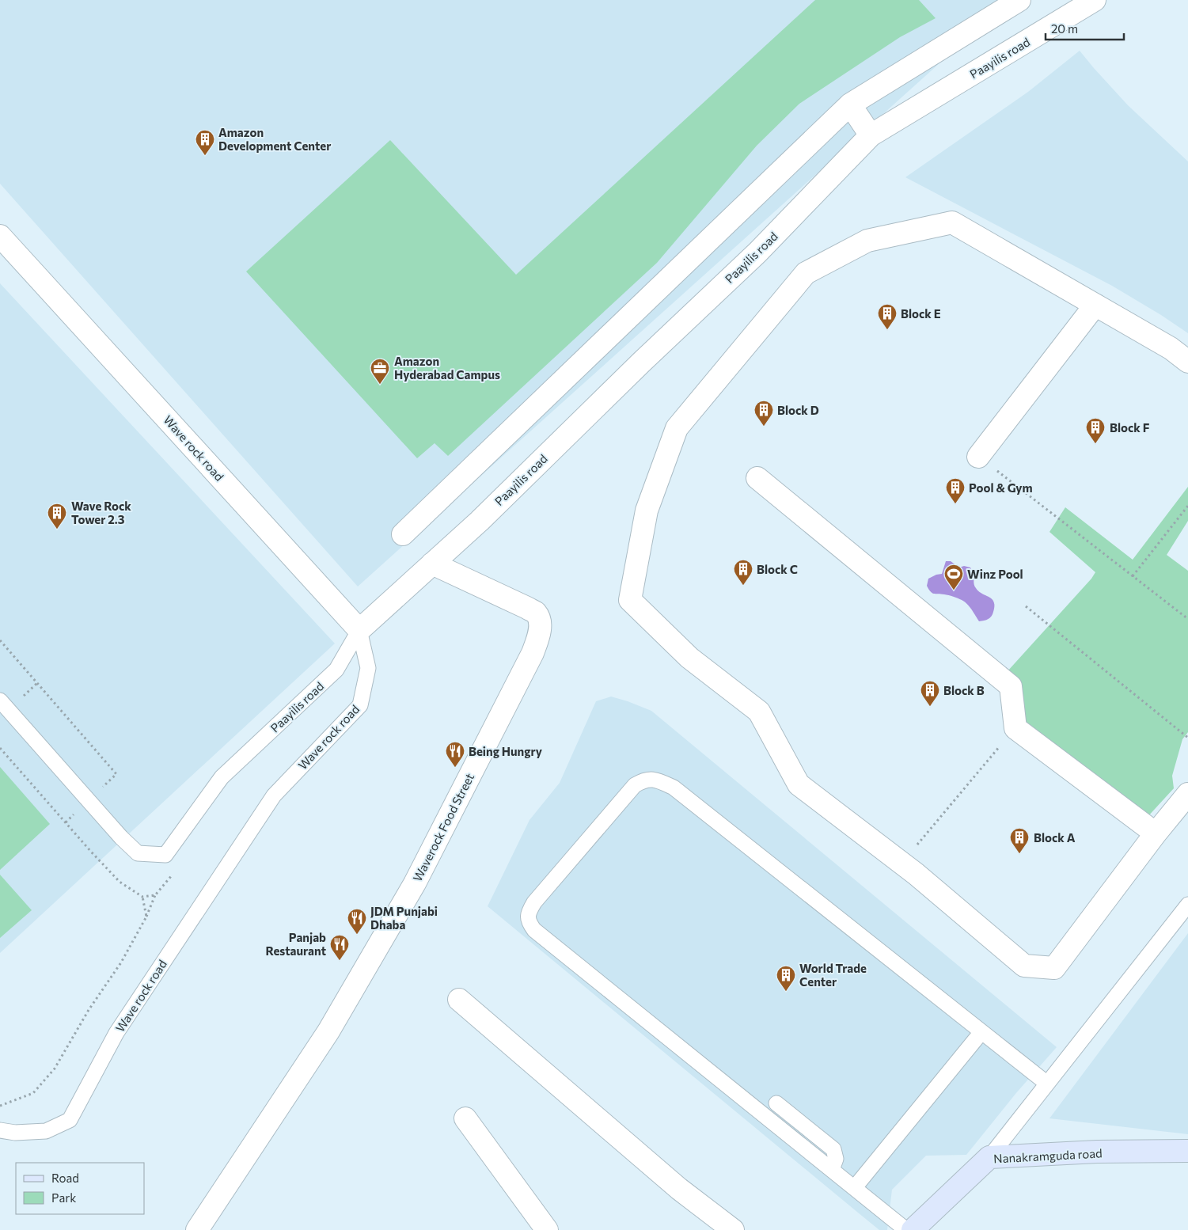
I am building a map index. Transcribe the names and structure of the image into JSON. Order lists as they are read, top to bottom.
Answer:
{
  "streets": {
    "main road": ["Nanakramguda road"],
    "street": ["Paayilis road", "Wave rock road", "Waverock Food Street"]
  },
  "crossings": [
    ["Paayilis road", "Wave rock road"],
    ["Paayilis road", "Waverock Food Street"]
  ],
  "places": {
    "building": [
      "Amazon Development Center",
      "Block E",
      "Block D",
      "Block F",
      "Pool & Gym",
      "Wave Rock Tower 2.3",
      "Block C",
      "Block B",
      "Block A",
      "World Trade Center"
    ],
    "office": ["Amazon Hyderabad Campus"],
    "sports": ["Winz Pool"],
    "restaurant": ["Being Hungry", "JDM Punjabi Dhaba", "Panjab Restaurant"]
  },
  "legend": ["Road", "Park"],
  "scale_bar": "20 m"
}
